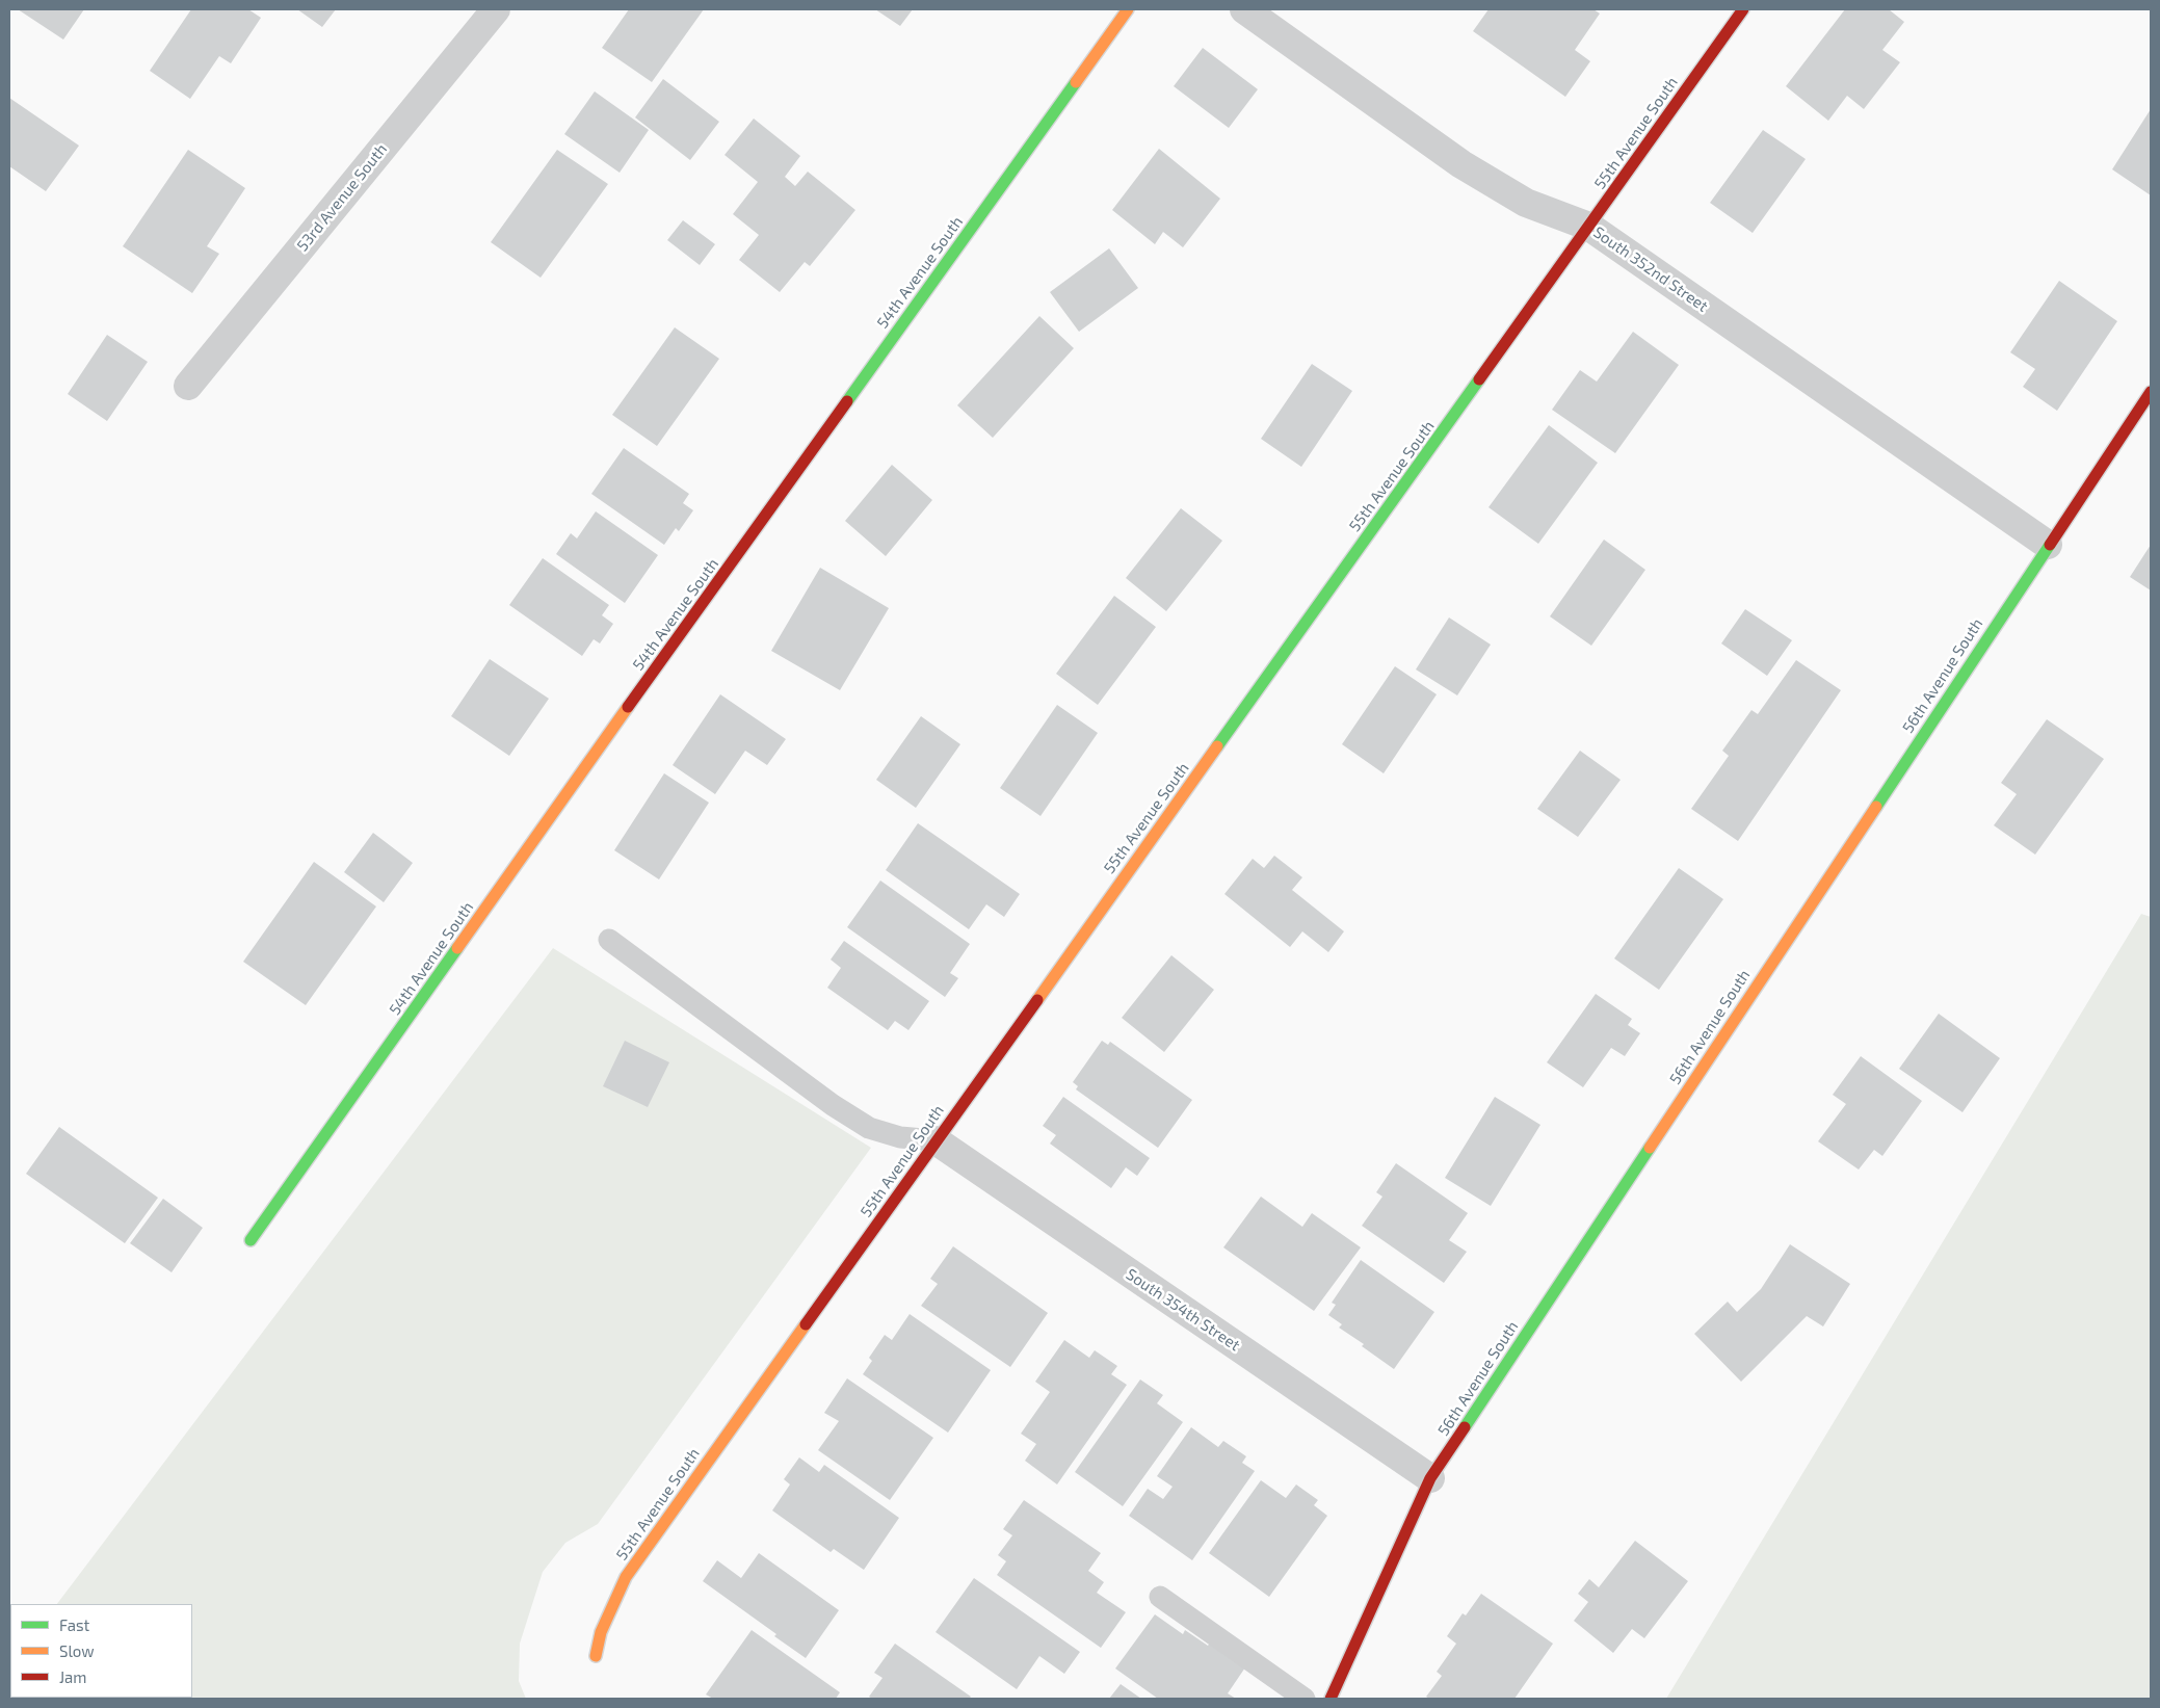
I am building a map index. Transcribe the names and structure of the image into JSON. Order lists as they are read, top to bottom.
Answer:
{
  "streets": {
    "street": [
      "55th Avenue South",
      "53rd Avenue South",
      "South 352nd Street",
      "54th Avenue South",
      "56th Avenue South",
      "South 354th Street"
    ]
  },
  "crossings": [
    ["55th Avenue South", "South 352nd Street"],
    ["55th Avenue South", "South 354th Street"],
    ["South 352nd Street", "56th Avenue South"],
    ["56th Avenue South", "South 354th Street"]
  ],
  "legend": ["Fast", "Slow", "Jam"]
}
